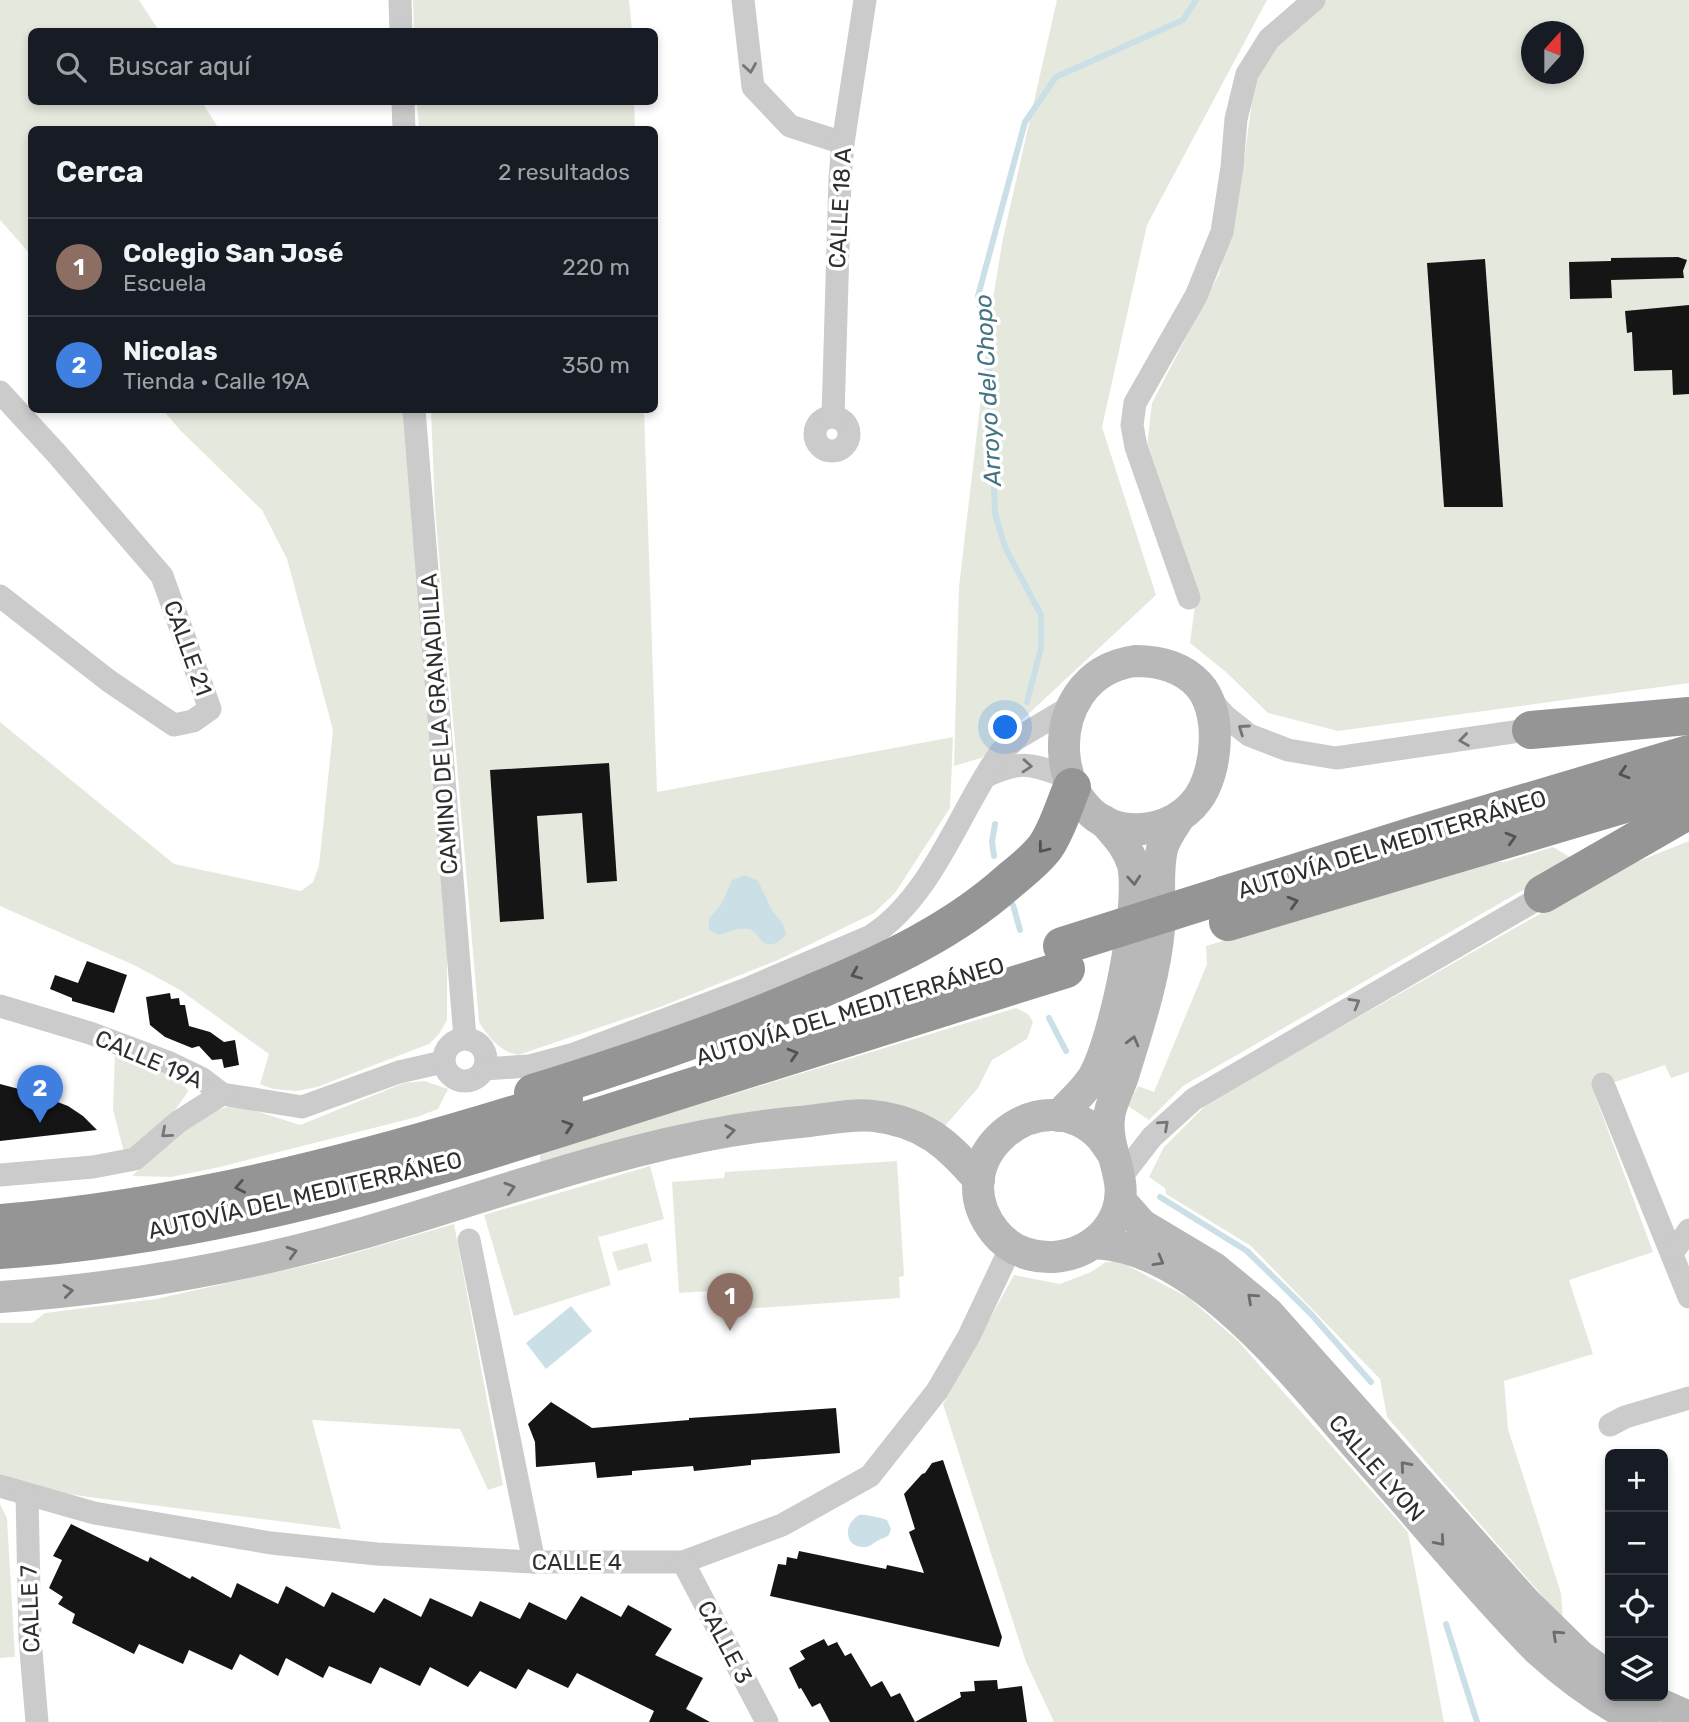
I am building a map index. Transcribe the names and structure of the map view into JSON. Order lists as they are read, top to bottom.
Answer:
{
  "streets": {
    "highway": ["AUTOVÍA DEL MEDITERRÁNEO"],
    "street": [
      "CALLE 18 A",
      "CALLE 21",
      "CAMINO DE LA GRANADILLA",
      "CALLE 19A",
      "CALLE LYON",
      "CALLE 4",
      "CALLE 7",
      "CALLE 3"
    ]
  },
  "crossings": [
    ["CALLE LYON", "CALLE 4"],
    ["CALLE 4", "CALLE 7"],
    ["CALLE 4", "CALLE 3"]
  ],
  "water": ["Arroyo del Chopo"],
  "north": "top",
  "page": {
    "search": "Buscar aquí",
    "heading": ["Cerca", "2 resultados"],
    "list": [
      {
        "mark": "1",
        "name": "Colegio San José",
        "note": "Escuela",
        "value": "220 m"
      },
      {
        "mark": "2",
        "name": "Nicolas",
        "note": "Tienda · Calle 19A",
        "value": "350 m"
      }
    ],
    "pins": ["2", "1"],
    "map_buttons": ["+", "−"]
  }
}
